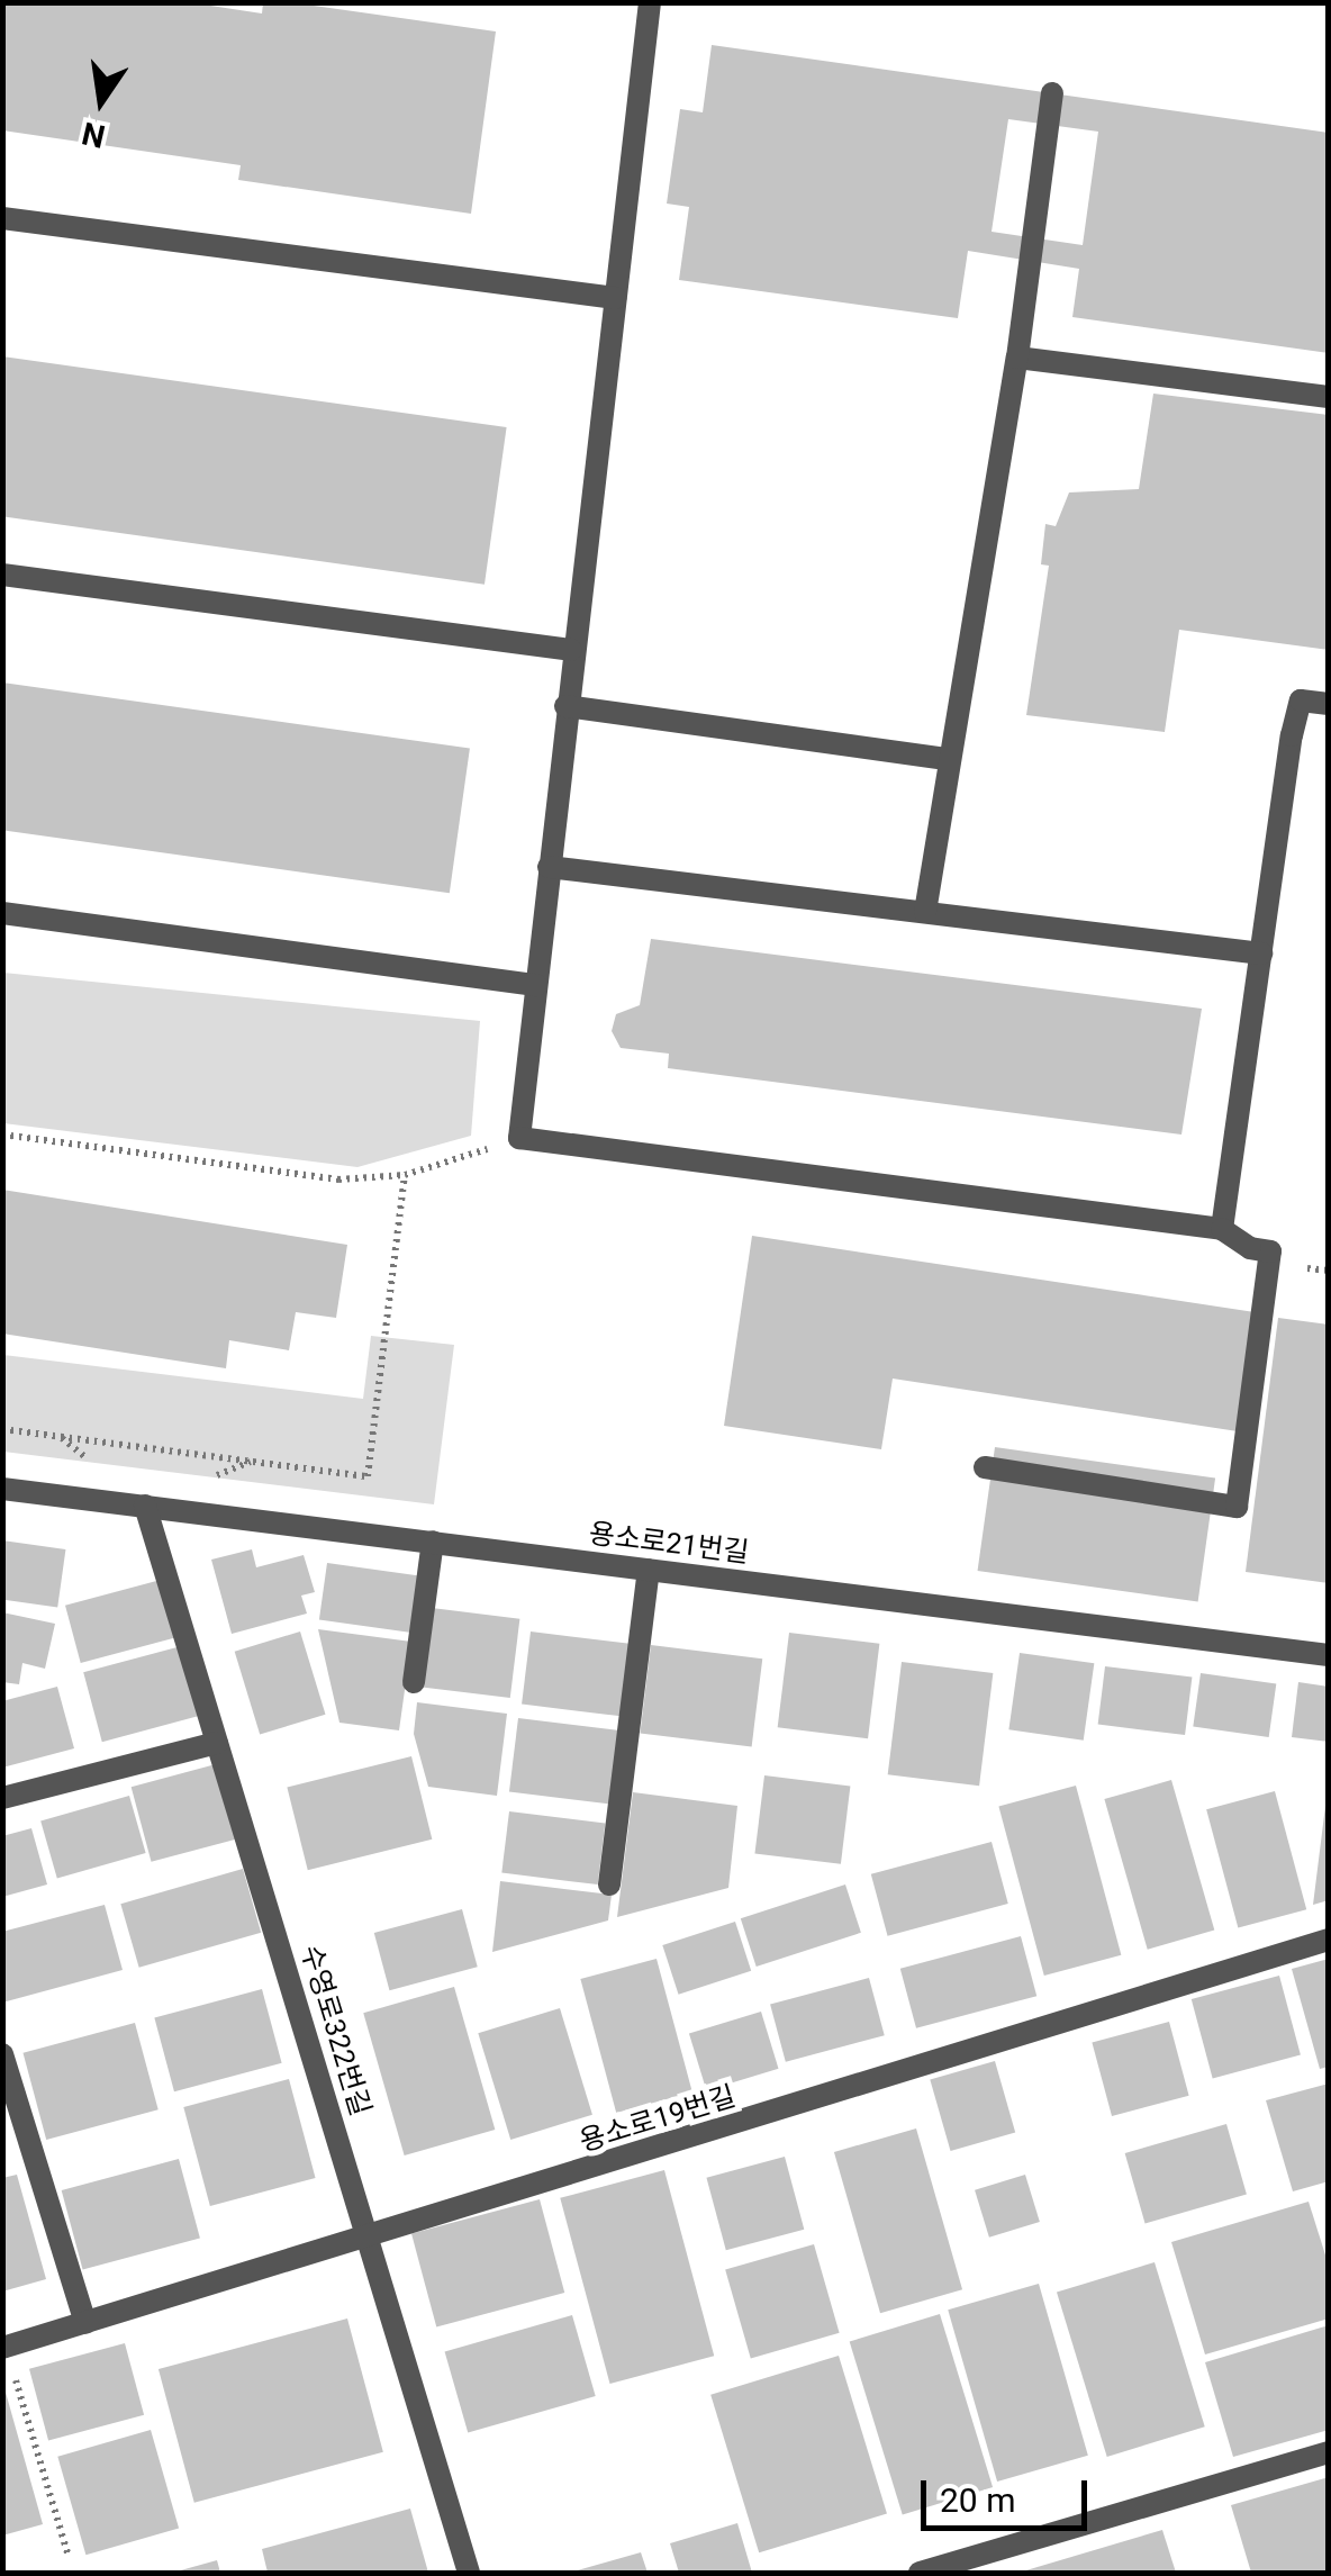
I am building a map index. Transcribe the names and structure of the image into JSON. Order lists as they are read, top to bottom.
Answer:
{
  "streets": {
    "street": ["용소로21번길", "수영로322번길", "용소로19번길"]
  },
  "crossings": [
    ["용소로21번길", "수영로322번길"],
    ["수영로322번길", "용소로19번길"]
  ],
  "scale_bar": "20 m",
  "north": "bottom"
}
